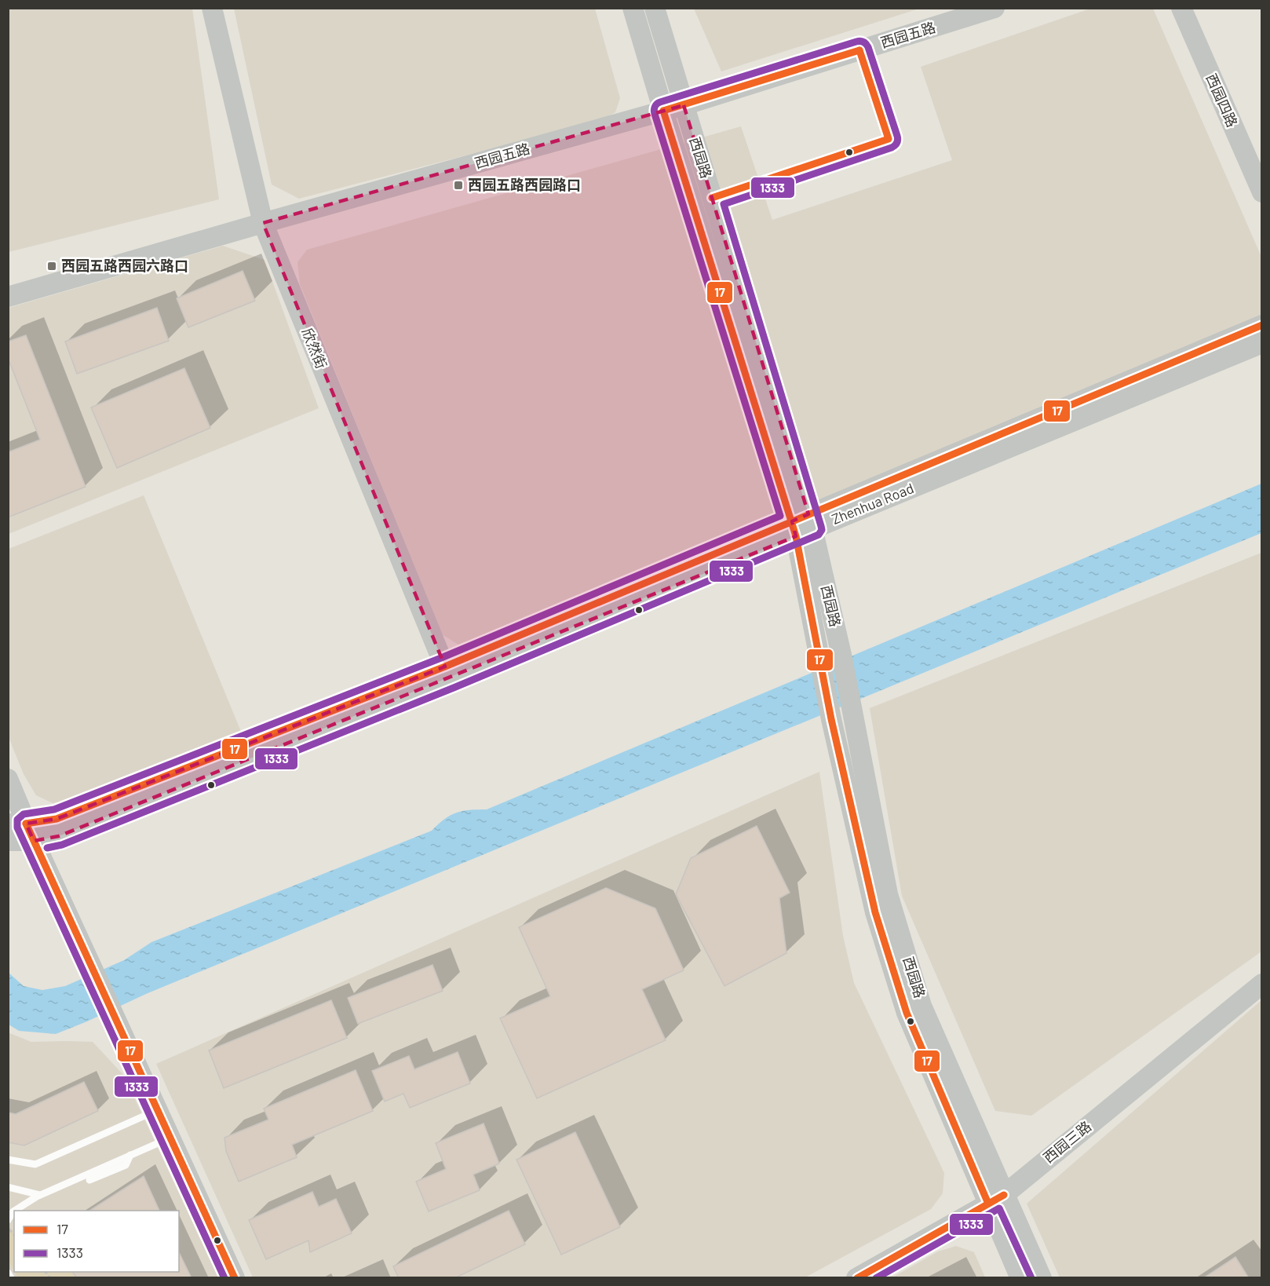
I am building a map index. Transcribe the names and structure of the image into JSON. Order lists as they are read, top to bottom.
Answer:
{
  "streets": {
    "main road": [
      "西园五路",
      "西园四路",
      "西园路",
      "欣然街",
      "Zhenhua Road",
      "西园三路"
    ]
  },
  "crossings": [
    ["西园五路", "西园路"],
    ["西园五路", "欣然街"],
    ["西园路", "Zhenhua Road"],
    ["西园路", "西园三路"],
    ["欣然街", "Zhenhua Road"]
  ],
  "places": {
    "transit": ["西园五路西园路口", "西园五路西园六路口"]
  },
  "lines": ["transit line 1333", "transit line 17"],
  "legend": ["17", "1333"]
}
